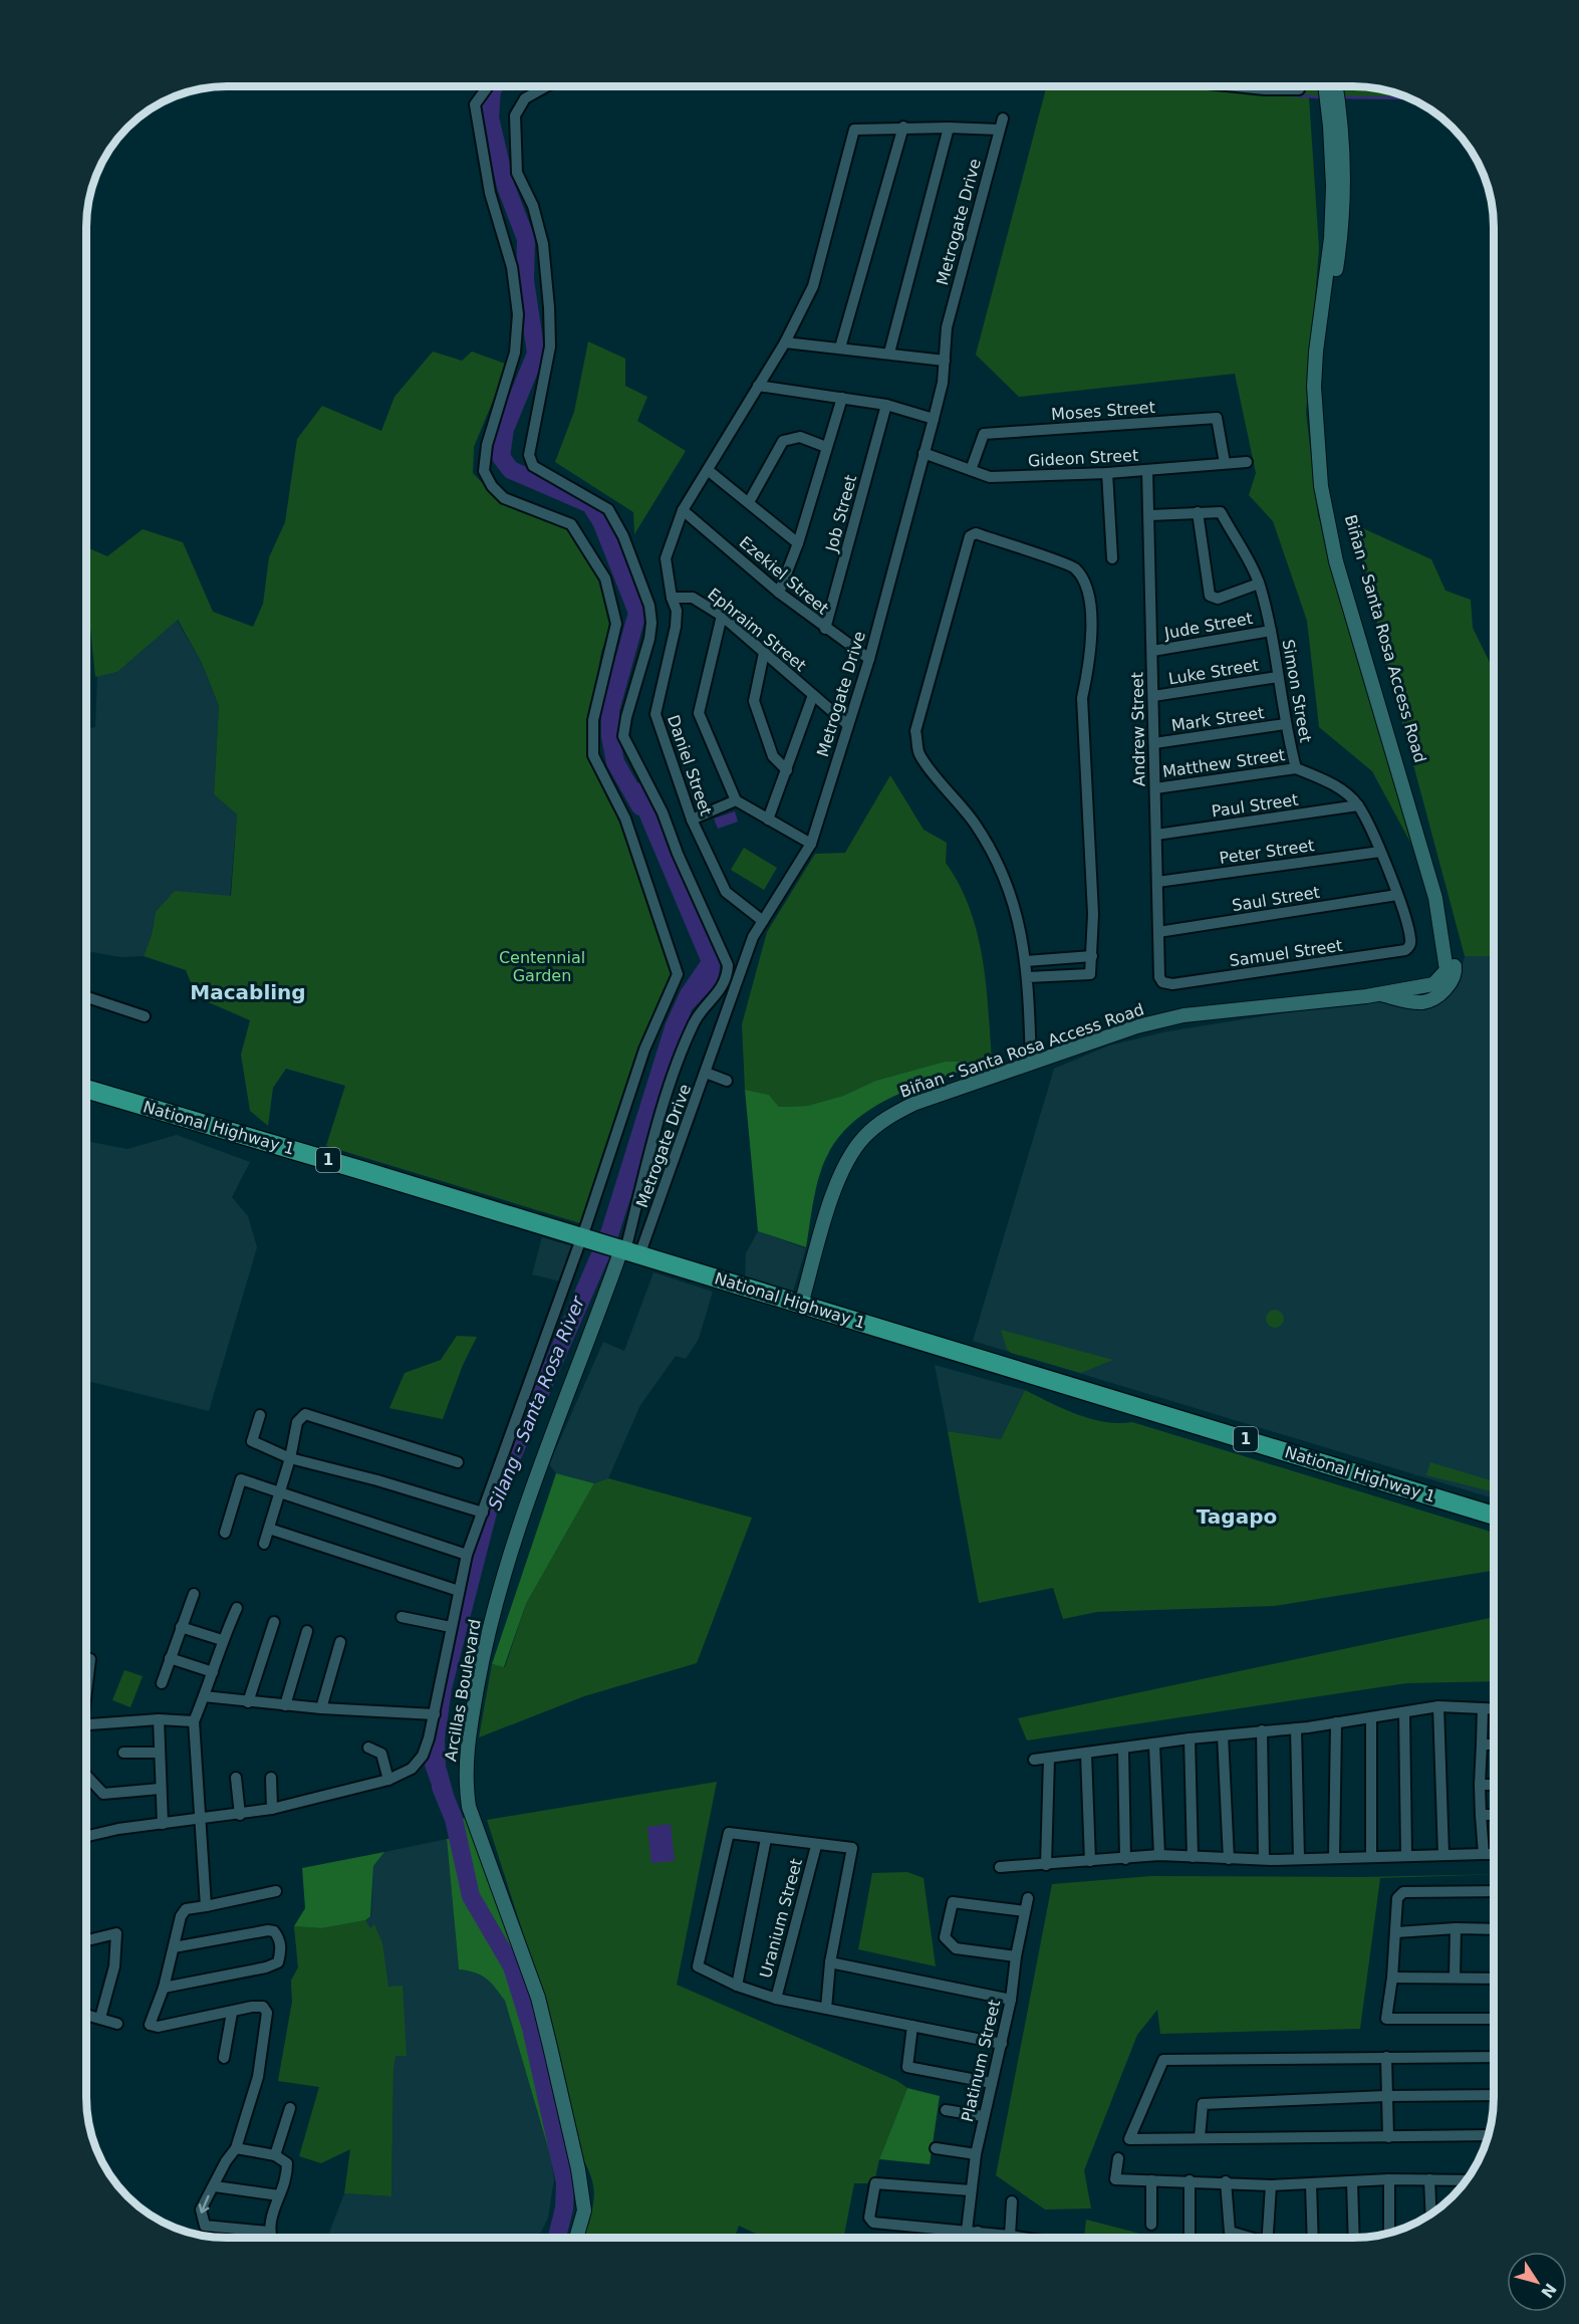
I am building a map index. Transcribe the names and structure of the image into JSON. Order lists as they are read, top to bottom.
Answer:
{
  "streets": {
    "highway": ["National Highway 1", "1"],
    "main road": ["Biñan - Santa Rosa Access Road", "Arcillas Boulevard"],
    "street": [
      "Metrogate Drive",
      "Moses Street",
      "Gideon Street",
      "Job Street",
      "Ezekiel Street",
      "Jude Street",
      "Ephraim Street",
      "Luke Street",
      "Simon Street",
      "Mark Street",
      "Andrew Street",
      "Matthew Street",
      "Daniel Street",
      "Paul Street",
      "Peter Street",
      "Saul Street",
      "Samuel Street",
      "Uranium Street",
      "Platinum Street"
    ]
  },
  "crossings": [
    ["Metrogate Drive", "Gideon Street"],
    ["Metrogate Drive", "Ezekiel Street"],
    ["Metrogate Drive", "Ephraim Street"],
    ["Metrogate Drive", "Daniel Street"],
    ["Metrogate Drive", "National Highway 1"],
    ["Metrogate Drive", "Arcillas Boulevard"],
    ["Moses Street", "Gideon Street"],
    ["Gideon Street", "Andrew Street"],
    ["Job Street", "Ezekiel Street"],
    ["Jude Street", "Simon Street"],
    ["Jude Street", "Andrew Street"],
    ["Ephraim Street", "Daniel Street"],
    ["Biñan - Santa Rosa Access Road", "National Highway 1"],
    ["Luke Street", "Simon Street"],
    ["Luke Street", "Andrew Street"],
    ["Simon Street", "Mark Street"],
    ["Simon Street", "Matthew Street"],
    ["Simon Street", "Paul Street"],
    ["Simon Street", "Peter Street"],
    ["Simon Street", "Saul Street"],
    ["Simon Street", "Samuel Street"],
    ["Mark Street", "Andrew Street"],
    ["Andrew Street", "Matthew Street"],
    ["Andrew Street", "Paul Street"],
    ["Andrew Street", "Peter Street"],
    ["Andrew Street", "Saul Street"],
    ["Andrew Street", "Samuel Street"],
    ["National Highway 1", "Arcillas Boulevard"]
  ],
  "districts": ["Macabling", "Tagapo"],
  "water": ["Silang - Santa Rosa River"],
  "parks": ["Centennial Garden"],
  "north": "bottom right"
}
